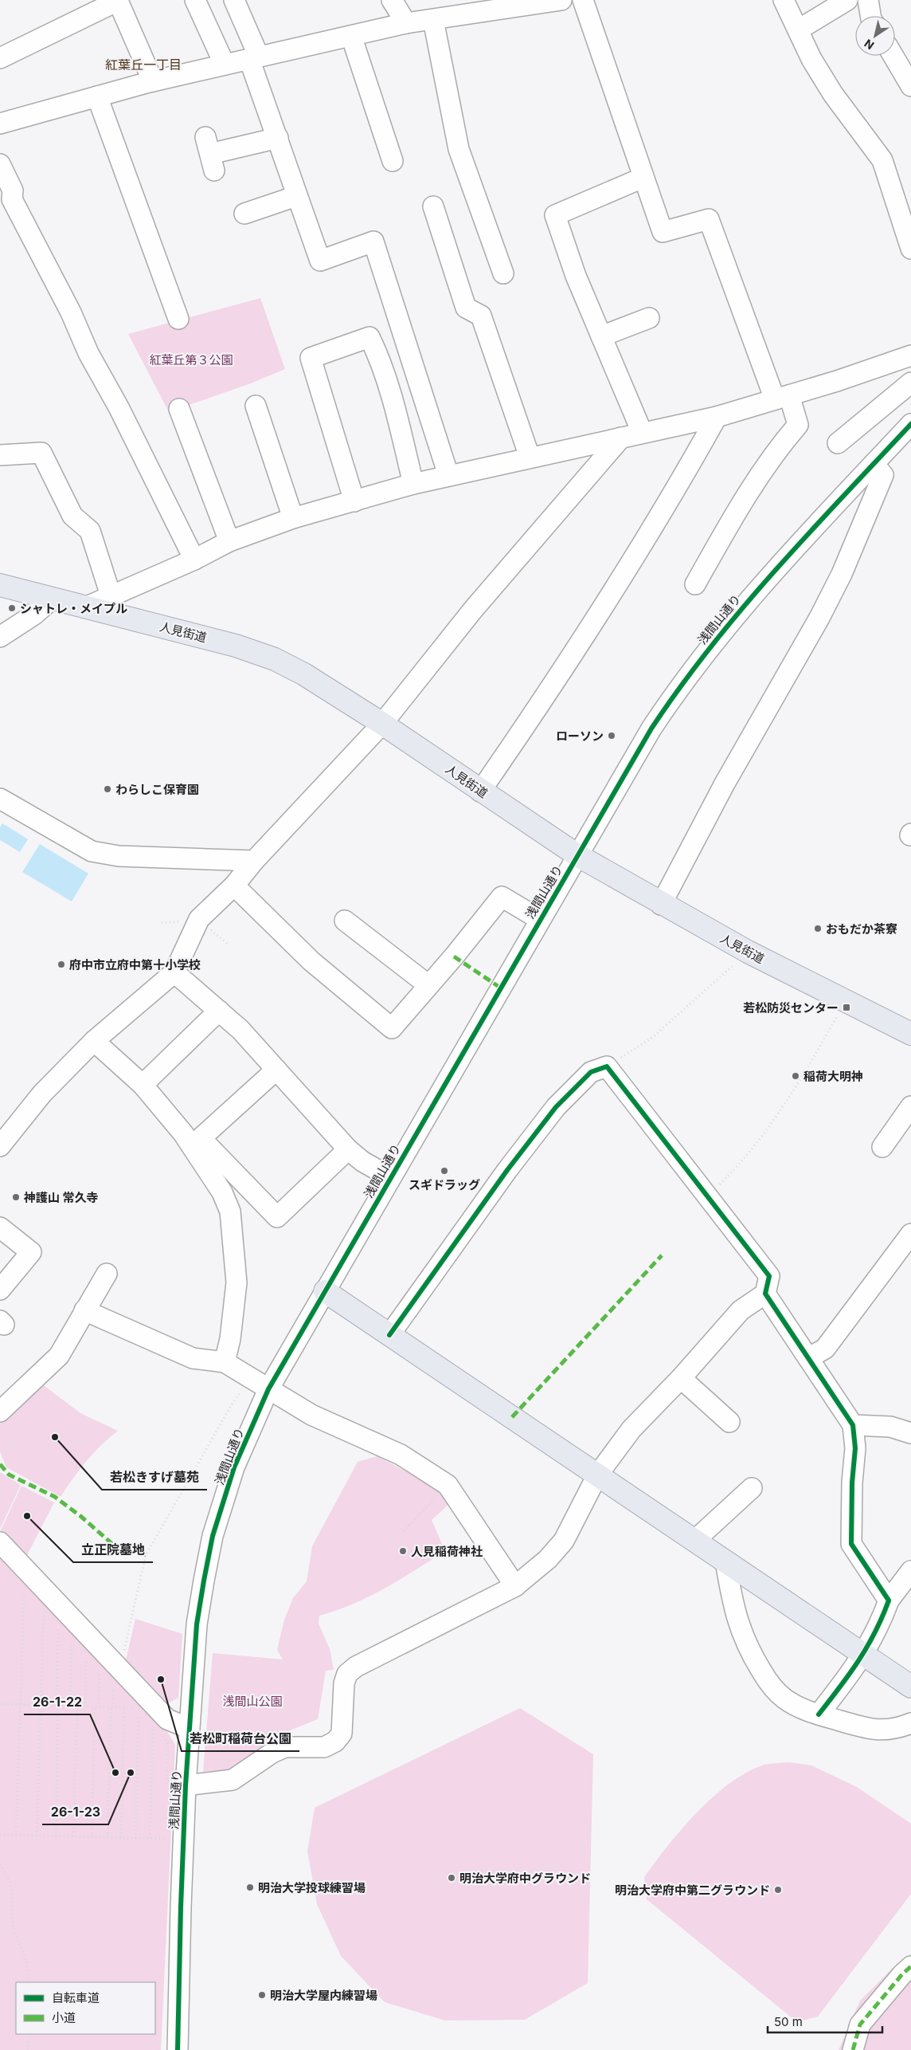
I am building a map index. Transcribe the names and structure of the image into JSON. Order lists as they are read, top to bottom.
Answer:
{
  "streets": {
    "main road": ["人見街道"],
    "street": ["浅間山通り"]
  },
  "crossings": [
    ["浅間山通り", "人見街道"]
  ],
  "districts": ["紅葉丘一丁目"],
  "parks": ["紅葉丘第３公園", "浅間山公園"],
  "places": {
    "other": [
      "シャトレ・メイプル",
      "ローソン",
      "わらしこ保育園",
      "おもだか茶寮",
      "府中市立府中第十小学校",
      "稲荷大明神",
      "スギドラッグ",
      "神護山 常久寺",
      "若松きすげ墓苑",
      "立正院墓地",
      "人見稲荷神社",
      "若松町稲荷台公園",
      "26-1-22",
      "26-1-23",
      "明治大学府中グラウンド",
      "明治大学投球練習場",
      "明治大学府中第二グラウンド",
      "明治大学屋内練習場"
    ],
    "transit": ["若松防災センター"]
  },
  "legend": ["自転車道", "小道"],
  "scale_bar": "50 m",
  "north": "bottom left"
}
